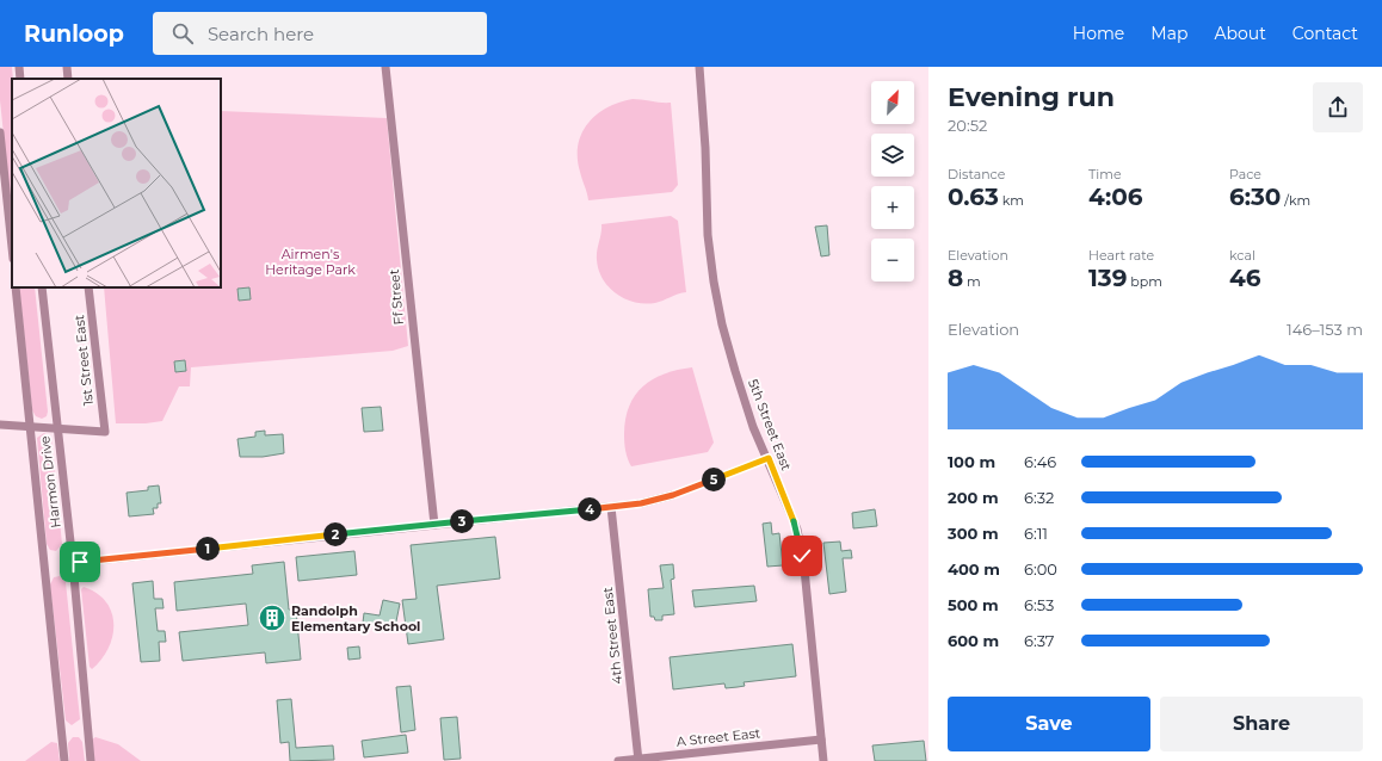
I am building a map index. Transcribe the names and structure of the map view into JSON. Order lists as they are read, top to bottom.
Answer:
{
  "streets": {
    "street": [
      "Ff Street",
      "1st Street East",
      "5th Street East",
      "Harmon Drive",
      "4th Street East",
      "A Street East"
    ]
  },
  "crossings": [
    ["1st Street East", "Harmon Drive"],
    ["5th Street East", "A Street East"],
    ["4th Street East", "A Street East"]
  ],
  "parks": ["Airmen's Heritage Park"],
  "places": {
    "building": ["Randolph Elementary School"]
  },
  "north": "top right",
  "page": {
    "header": "Runloop",
    "search": "Search here",
    "nav": [
      "Home",
      "Map",
      "About",
      "Contact"
    ],
    "heading": ["Evening run", "20:52"],
    "map_buttons": ["+", "−"],
    "stats": [
      ["Distance", "0.63 km"],
      ["Time", "4:06"],
      ["Pace", "6:30 /km"],
      ["Elevation", "8 m"],
      ["Heart rate", "139 bpm"],
      ["kcal", "46"]
    ],
    "chart": ["Elevation", "146–153 m"],
    "list": [
      {
        "name": "100 m",
        "note": "6:46"
      },
      {
        "name": "200 m",
        "note": "6:32"
      },
      {
        "name": "300 m",
        "note": "6:11"
      },
      {
        "name": "400 m",
        "note": "6:00"
      },
      {
        "name": "500 m",
        "note": "6:53"
      },
      {
        "name": "600 m",
        "note": "6:37"
      }
    ],
    "pins": [
      "5",
      "4",
      "3",
      "2",
      "1"
    ],
    "buttons": ["Save", "Share"]
  }
}
